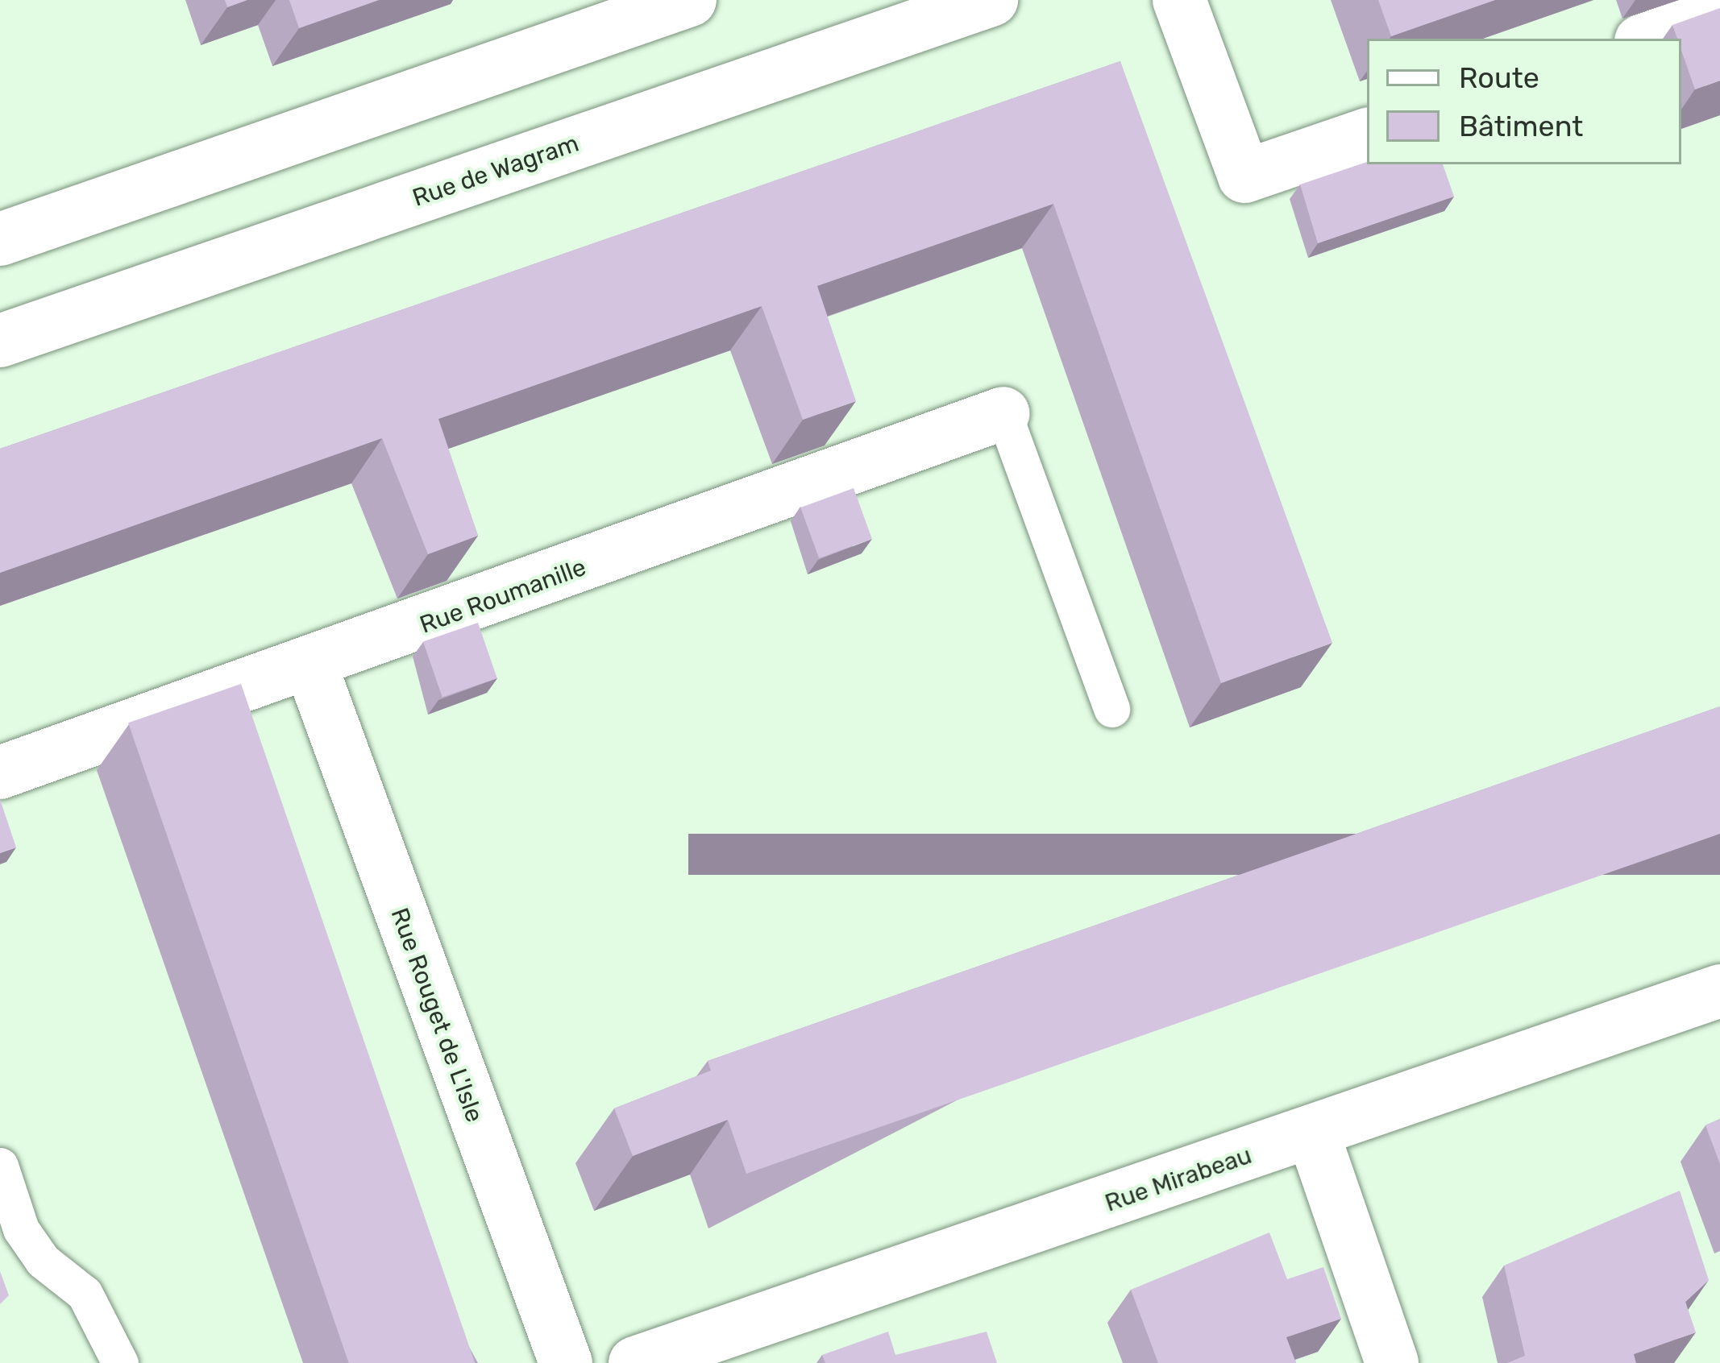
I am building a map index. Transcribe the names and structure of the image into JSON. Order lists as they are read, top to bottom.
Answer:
{
  "streets": {
    "street": [
      "Rue de Wagram",
      "Rue Roumanille",
      "Rue Rouget de L'Isle",
      "Rue Mirabeau"
    ]
  },
  "crossings": [
    ["Rue Roumanille", "Rue Rouget de L'Isle"]
  ],
  "legend": ["Route", "Bâtiment"]
}
